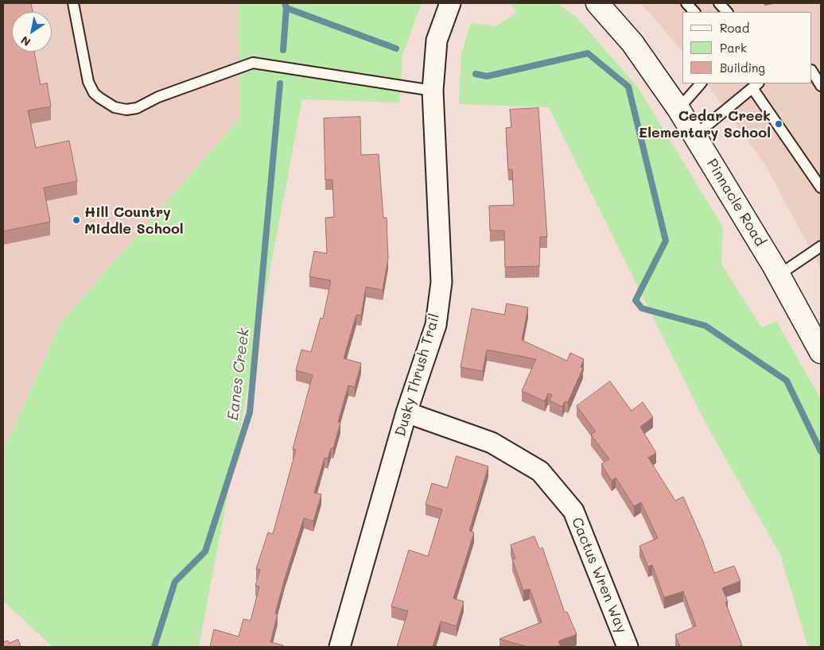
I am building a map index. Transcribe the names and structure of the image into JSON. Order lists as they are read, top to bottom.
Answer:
{
  "streets": {
    "street": ["Pinnacle Road", "Dusky Thrush Trail", "Cactus Wren Way"]
  },
  "crossings": [
    ["Dusky Thrush Trail", "Cactus Wren Way"]
  ],
  "water": ["Eanes Creek"],
  "places": ["Cedar Creek Elementary School", "Hill Country Middle School"],
  "legend": ["Road", "Park", "Building"],
  "north": "bottom left"
}
